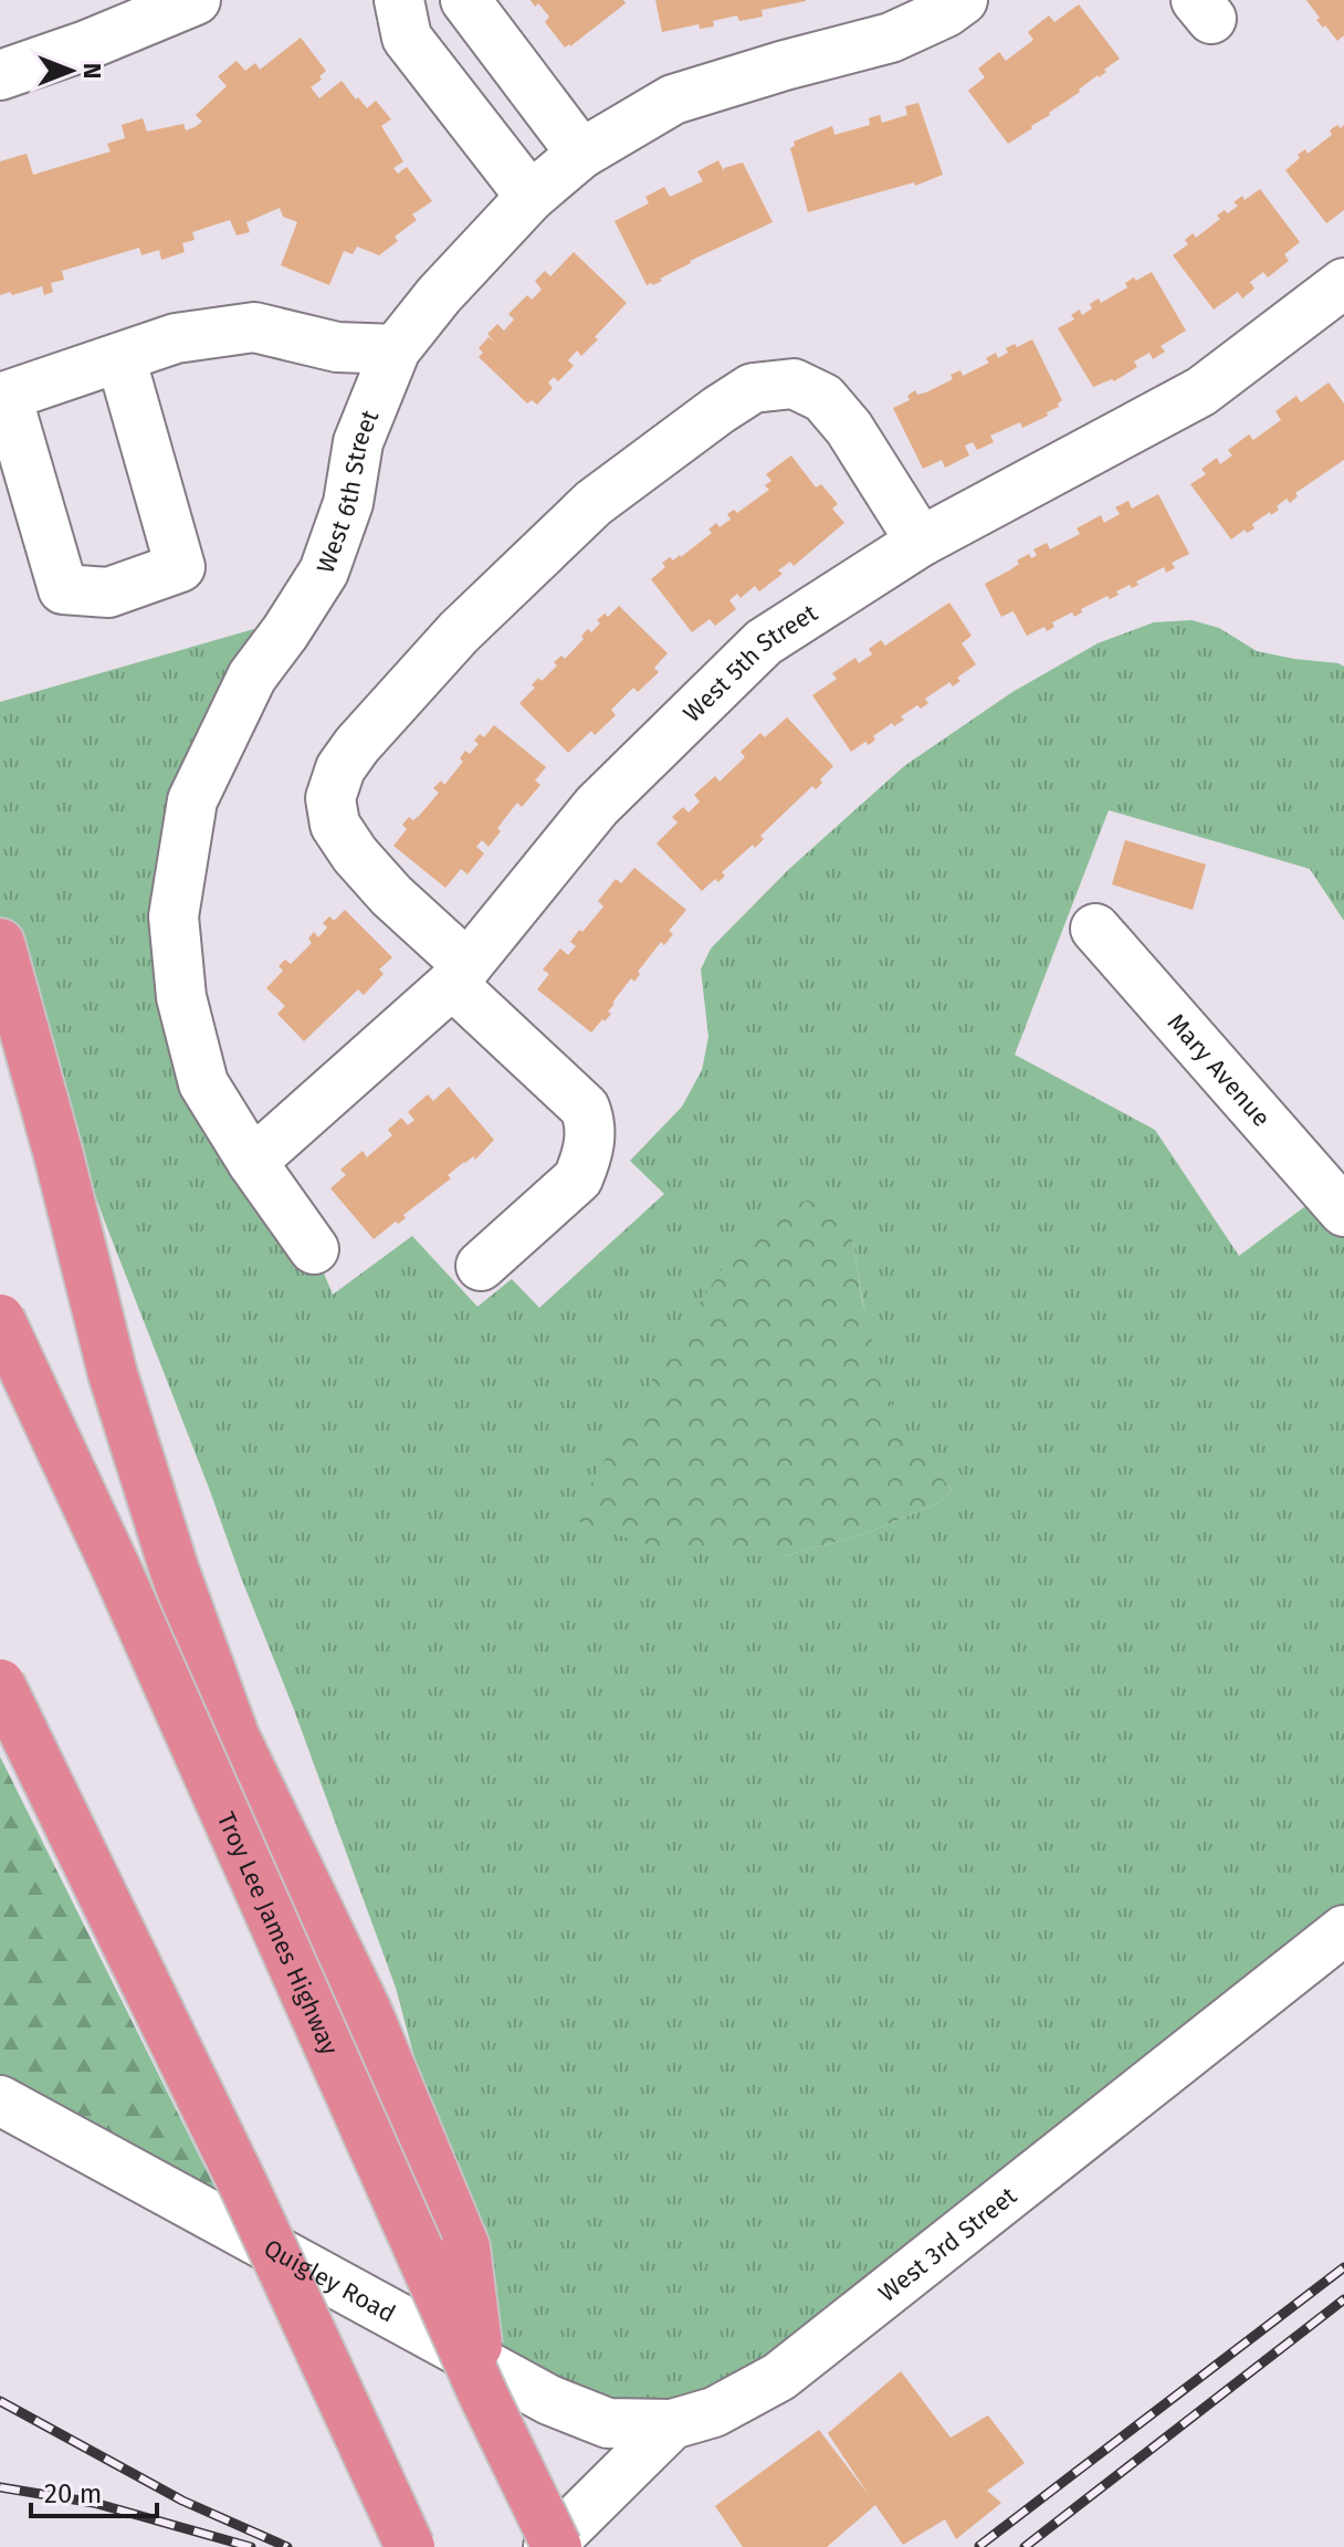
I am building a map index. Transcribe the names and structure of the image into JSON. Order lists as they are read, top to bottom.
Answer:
{
  "streets": {
    "highway": ["Troy Lee James Highway"],
    "street": [
      "West 6th Street",
      "West 5th Street",
      "Mary Avenue",
      "West 3rd Street",
      "Quigley Road"
    ]
  },
  "crossings": [
    ["West 6th Street", "West 5th Street"],
    ["West 3rd Street", "Quigley Road"]
  ],
  "scale_bar": "20 m",
  "north": "right"
}
